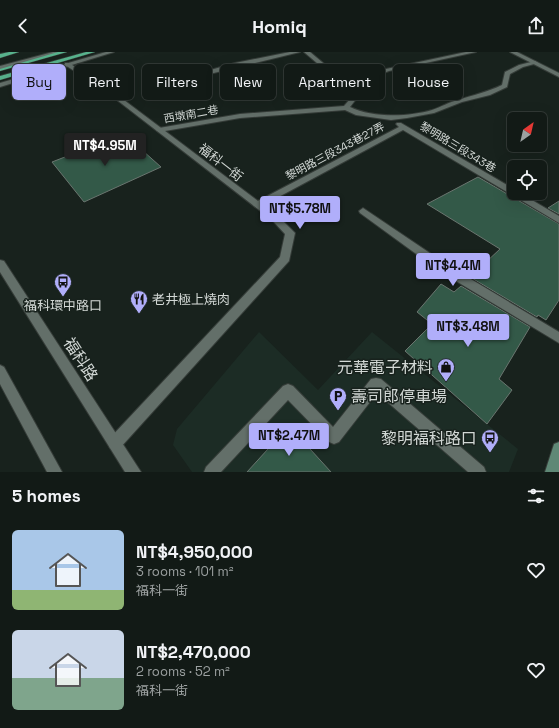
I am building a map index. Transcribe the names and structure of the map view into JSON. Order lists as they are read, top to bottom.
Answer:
{
  "streets": {
    "street": [
      "西墩南二巷",
      "黎明路三段343巷",
      "黎明路三段343巷27弄",
      "福科一街",
      "福科路"
    ]
  },
  "crossings": [
    ["西墩南二巷", "黎明路三段343巷"],
    ["西墩南二巷", "福科一街"],
    ["黎明路三段343巷", "黎明路三段343巷27弄"],
    ["黎明路三段343巷27弄", "福科一街"],
    ["福科一街", "福科路"]
  ],
  "places": {
    "bus stop": ["福科環中路口", "黎明福科路口"],
    "restaurant": ["老井極上燒肉"],
    "shop": ["元華電子材料"],
    "parking": ["壽司郎停車場"]
  },
  "north": "top right",
  "page": {
    "header": "Homiq",
    "chip": [
      "Buy",
      "Rent",
      "Filters",
      "New",
      "Apartment",
      "House"
    ],
    "price": [
      "NT$4.95M",
      "NT$5.78M",
      "NT$4.4M",
      "NT$3.48M",
      "NT$2.47M"
    ],
    "heading": "5 homes",
    "list": [
      {
        "name": "NT$4,950,000",
        "note": "3 rooms · 101 m² · 福科一街"
      },
      {
        "name": "NT$2,470,000",
        "note": "2 rooms · 52 m² · 福科一街"
      }
    ]
  }
}
